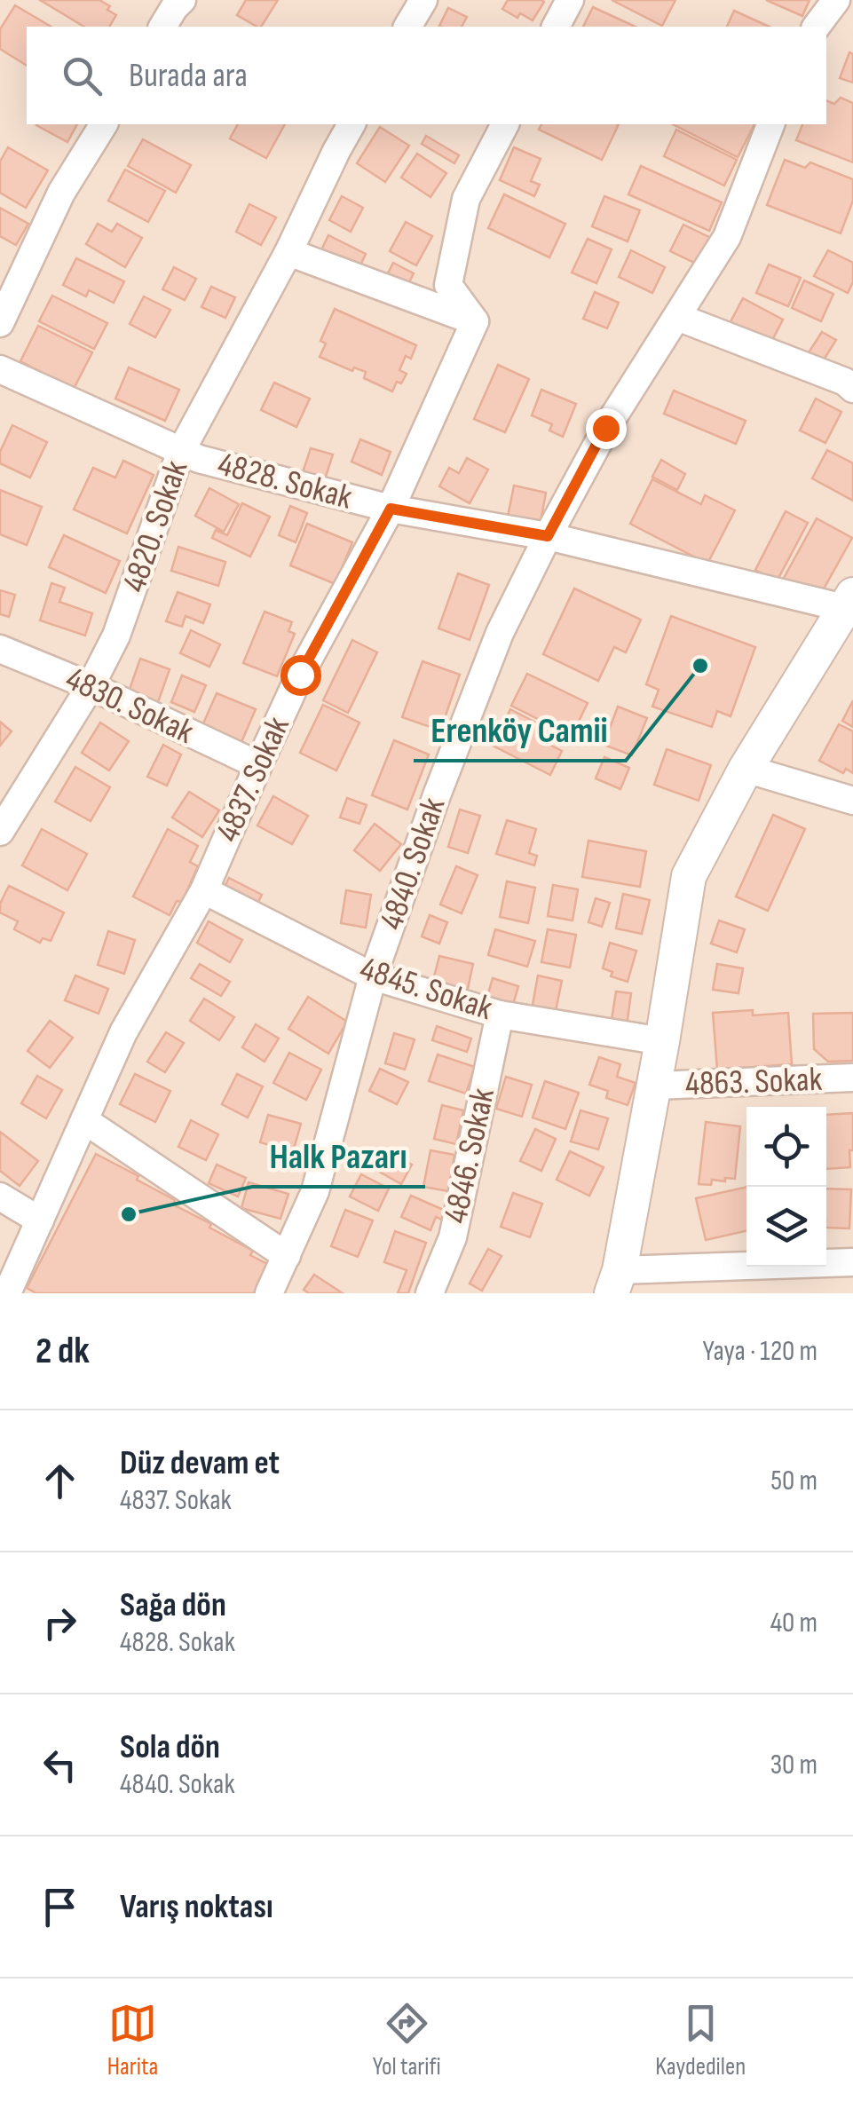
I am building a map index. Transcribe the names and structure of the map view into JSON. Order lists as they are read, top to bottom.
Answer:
{
  "streets": {
    "street": [
      "4828. Sokak",
      "4820. Sokak",
      "4830. Sokak",
      "4837. Sokak",
      "4840. Sokak",
      "4845. Sokak",
      "4863. Sokak",
      "4846. Sokak"
    ]
  },
  "crossings": [
    ["4828. Sokak", "4820. Sokak"],
    ["4828. Sokak", "4837. Sokak"],
    ["4828. Sokak", "4840. Sokak"],
    ["4820. Sokak", "4830. Sokak"],
    ["4830. Sokak", "4837. Sokak"],
    ["4837. Sokak", "4845. Sokak"],
    ["4840. Sokak", "4845. Sokak"],
    ["4845. Sokak", "4846. Sokak"]
  ],
  "places": ["Erenköy Camii", "Halk Pazarı"],
  "page": {
    "search": "Burada ara",
    "heading": ["2 dk", "Yaya · 120 m"],
    "list": [
      ["Düz devam et", "4837. Sokak", "50 m"],
      ["Sağa dön", "4828. Sokak", "40 m"],
      ["Sola dön", "4840. Sokak", "30 m"],
      "Varış noktası"
    ],
    "nav": ["Harita", "Yol tarifi", "Kaydedilen"]
  }
}
